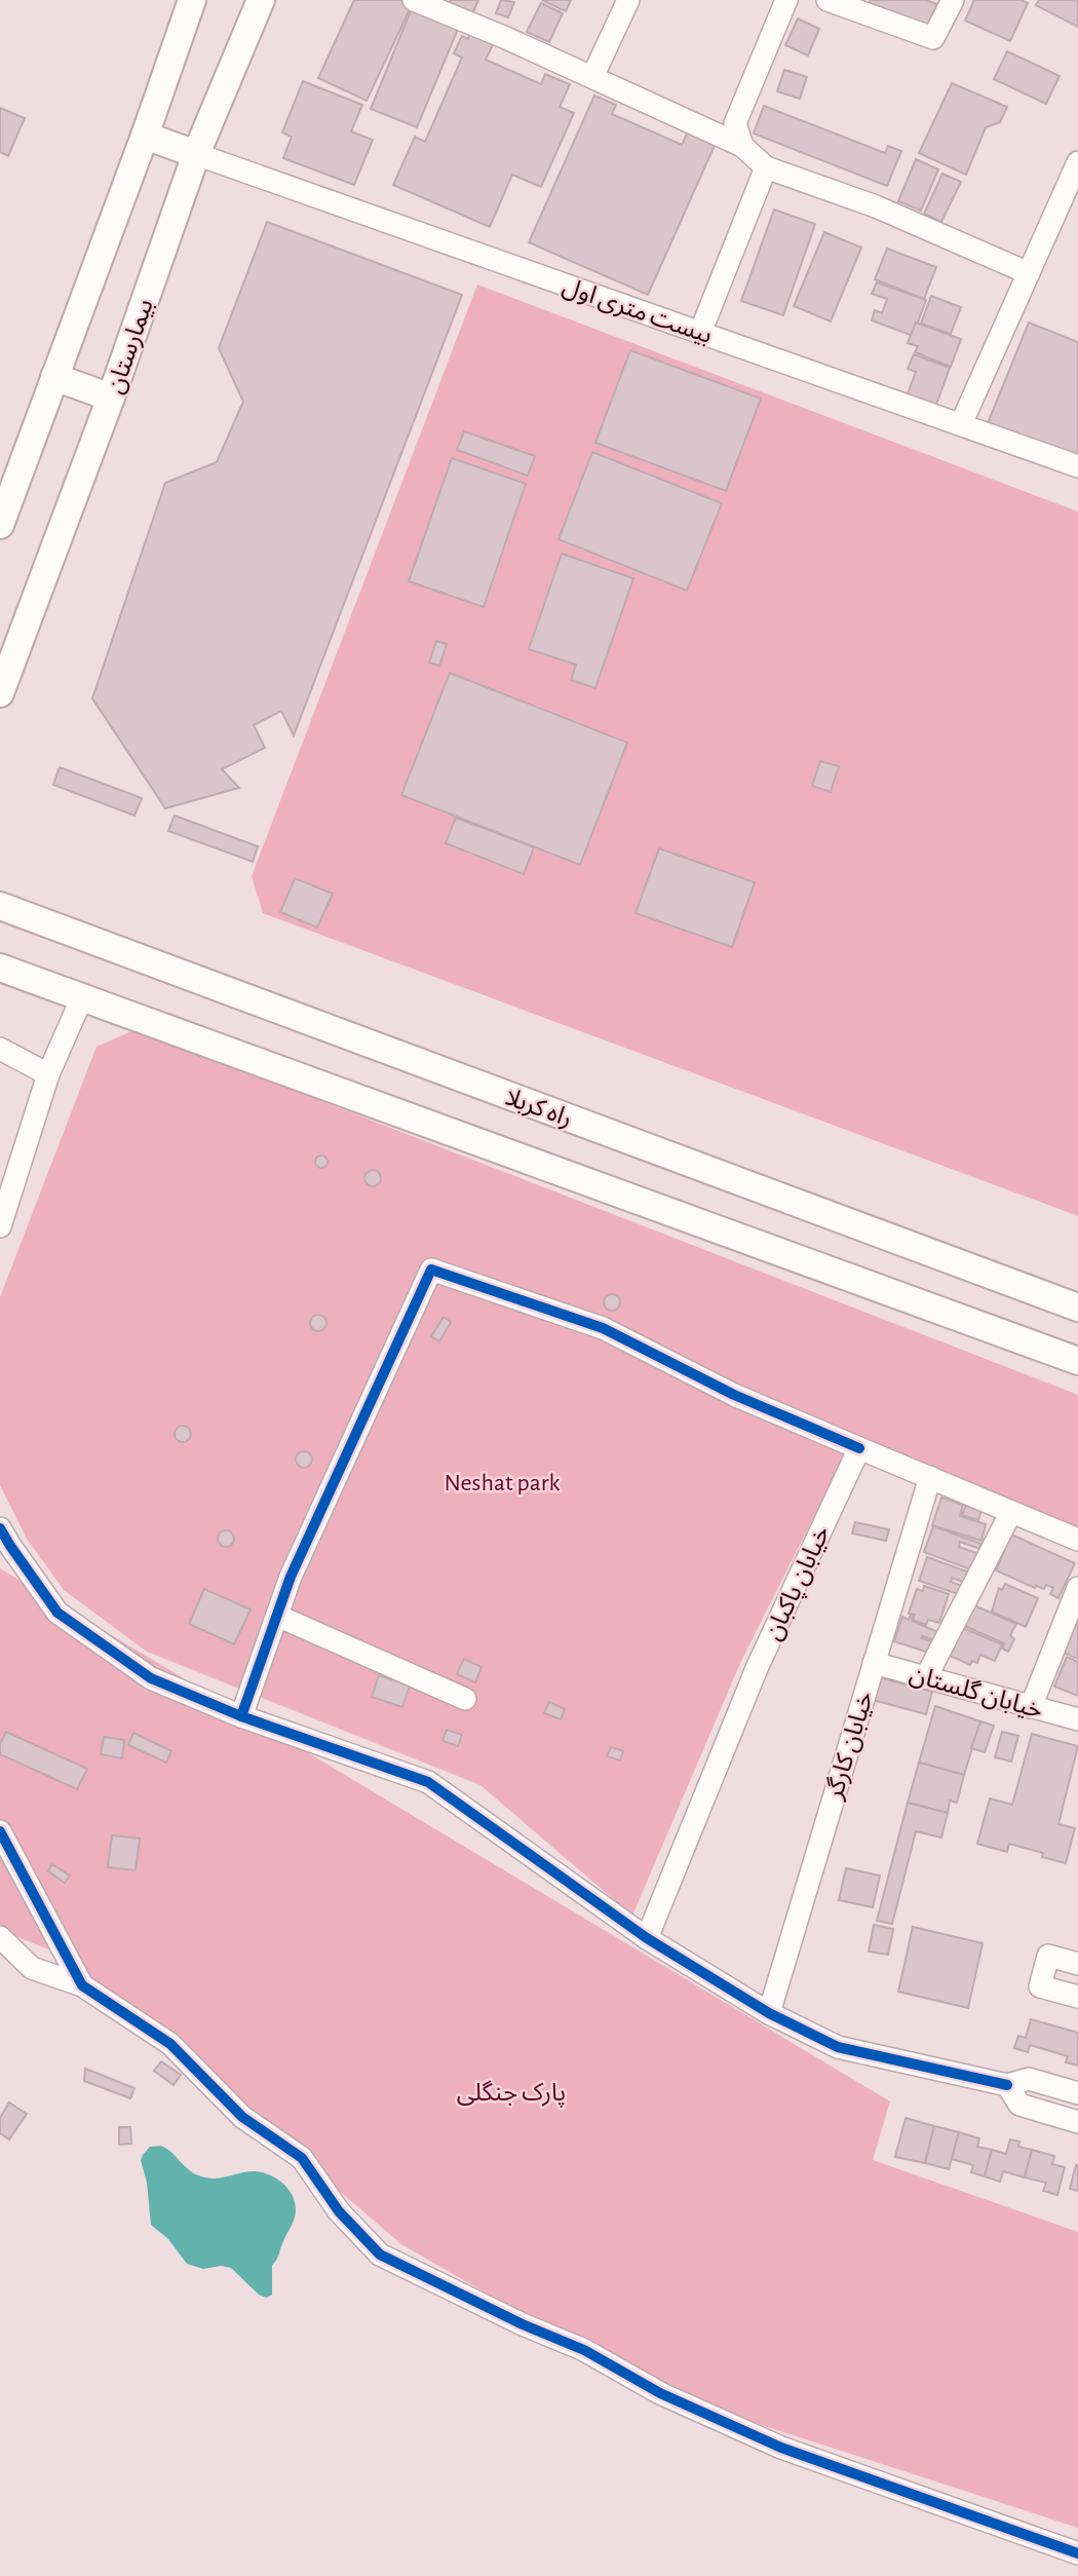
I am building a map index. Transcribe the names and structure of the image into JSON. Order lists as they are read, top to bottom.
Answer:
{
  "streets": {
    "main road": ["بیمارستان", "راه کربلا"],
    "street": [
      "بیست متری اول",
      "خیابان پاکبان",
      "خیابان گلستان",
      "خیابان کارگر"
    ]
  },
  "crossings": [
    ["بیست متری اول", "بیمارستان"],
    ["خیابان گلستان", "خیابان کارگر"]
  ],
  "parks": ["Neshat park", "پارک جنگلی"]
}
